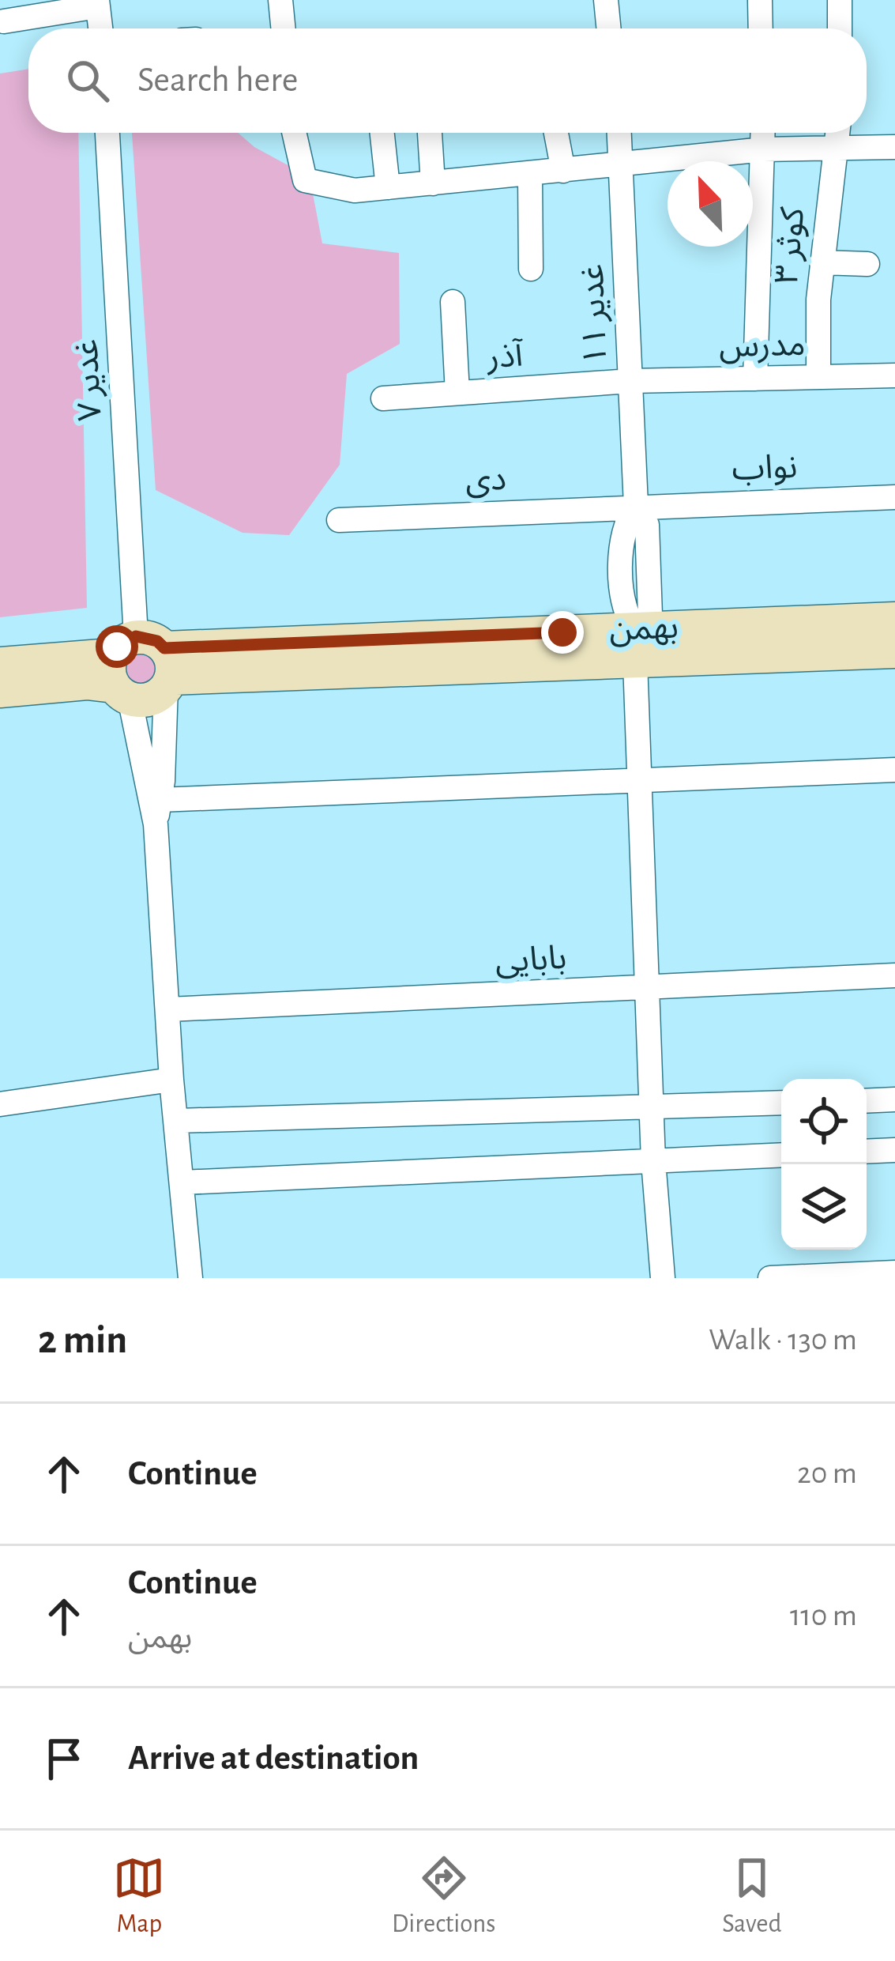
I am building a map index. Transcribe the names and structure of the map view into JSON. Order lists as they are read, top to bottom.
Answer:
{
  "streets": {
    "street": [
      "کوثر ۳",
      "غدیر ۱۱",
      "مدرس",
      "آذر",
      "غدیر ۷",
      "نواب",
      "دی",
      "بهمن",
      "بابایی"
    ]
  },
  "crossings": [
    ["کوثر ۳", "مدرس"],
    ["غدیر ۱۱", "مدرس"],
    ["غدیر ۱۱", "آذر"],
    ["غدیر ۱۱", "نواب"],
    ["غدیر ۱۱", "دی"],
    ["غدیر ۱۱", "بهمن"],
    ["مدرس", "آذر"],
    ["غدیر ۷", "بهمن"],
    ["نواب", "دی"]
  ],
  "north": "top left",
  "page": {
    "search": "Search here",
    "heading": ["2 min", "Walk · 130 m"],
    "list": [
      ["Continue", "20 m"],
      ["Continue", "بهمن", "110 m"],
      "Arrive at destination"
    ],
    "nav": ["Map", "Directions", "Saved"]
  }
}
